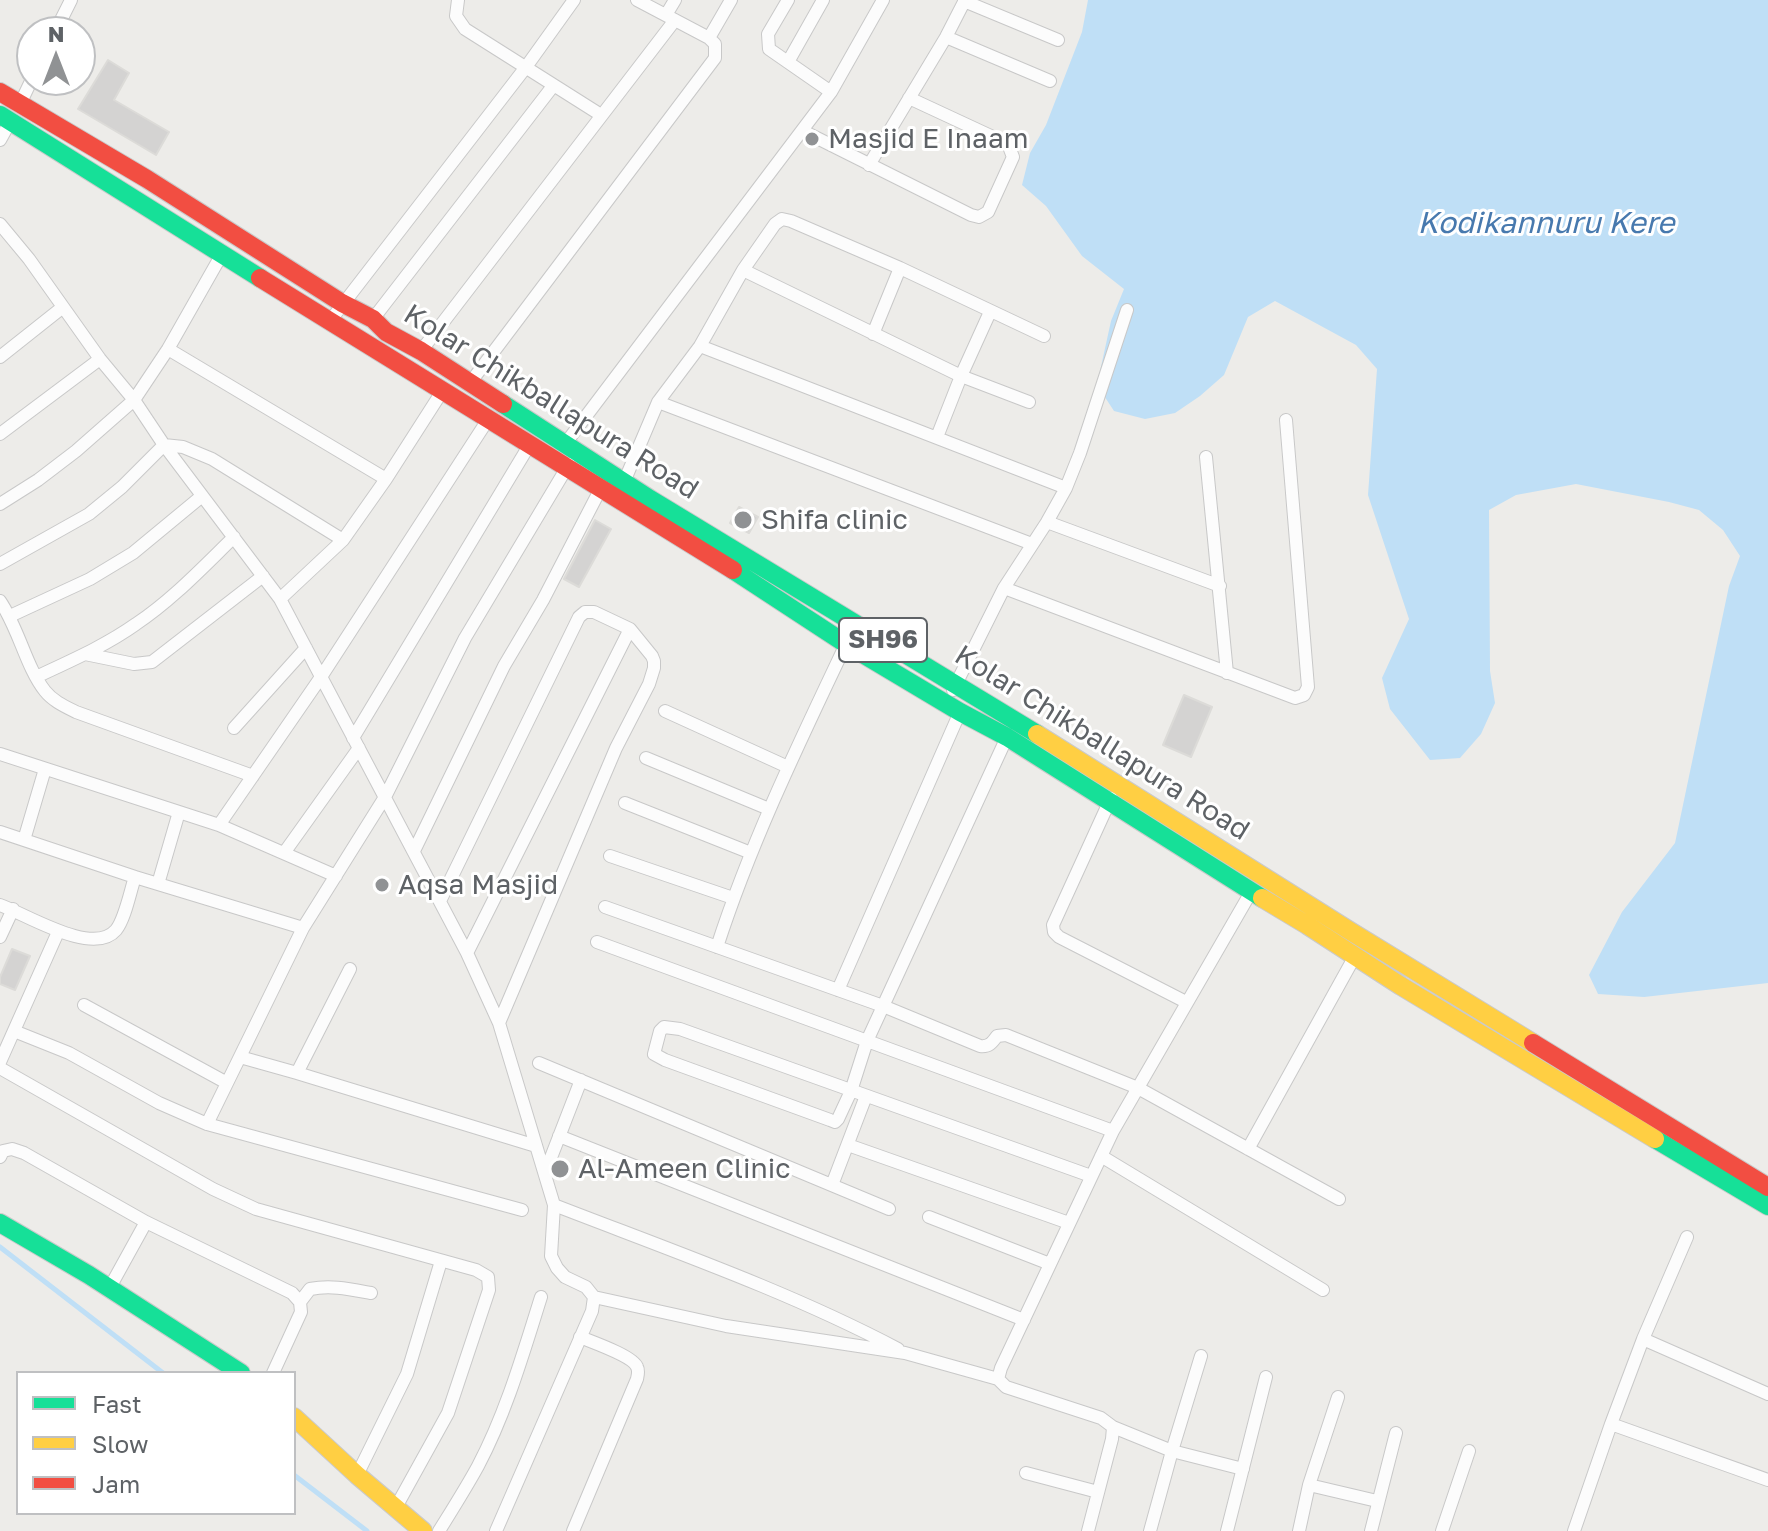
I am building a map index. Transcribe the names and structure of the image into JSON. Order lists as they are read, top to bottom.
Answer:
{
  "streets": {
    "main road": ["Kolar Chikballapura Road", "SH96"]
  },
  "water": ["Kodikannuru Kere"],
  "places": [
    "Masjid E Inaam",
    "Shifa clinic",
    "Aqsa Masjid",
    "Al-Ameen Clinic"
  ],
  "legend": ["Fast", "Slow", "Jam"],
  "north": "top"
}
